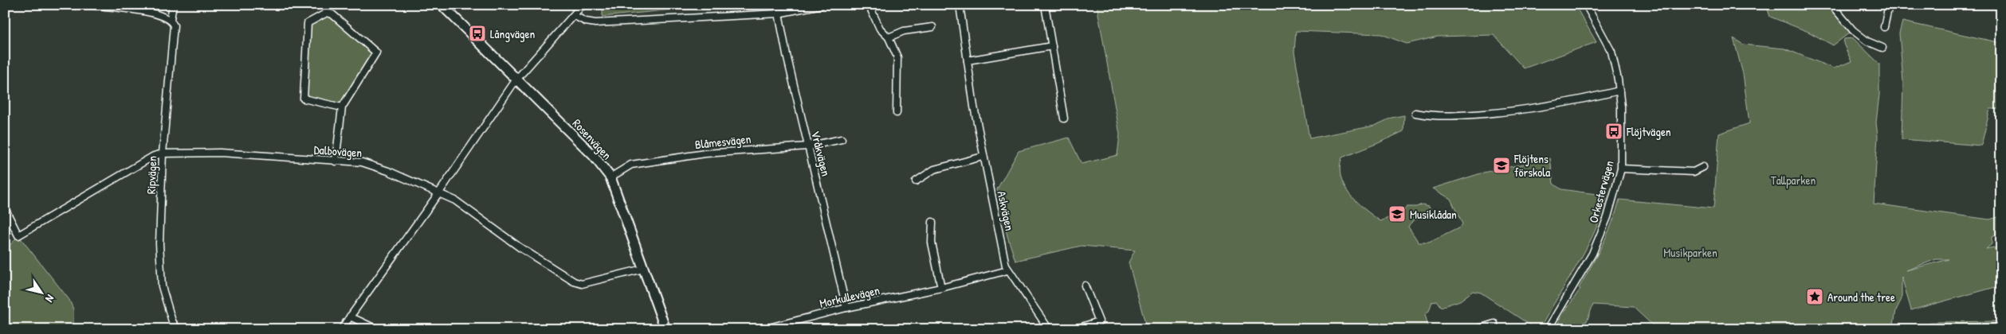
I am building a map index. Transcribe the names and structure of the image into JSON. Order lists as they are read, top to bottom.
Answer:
{
  "streets": {
    "street": [
      "Rosenvägen",
      "Blåmesvägen",
      "Dalbovägen",
      "Vråkvägen",
      "Ripvägen",
      "Orkestervägen",
      "Askvägen",
      "Morkullevägen"
    ]
  },
  "crossings": [
    ["Rosenvägen", "Blåmesvägen"],
    ["Rosenvägen", "Dalbovägen"],
    ["Blåmesvägen", "Vråkvägen"],
    ["Dalbovägen", "Ripvägen"],
    ["Vråkvägen", "Morkullevägen"],
    ["Askvägen", "Morkullevägen"]
  ],
  "parks": ["Tallparken", "Musikparken"],
  "places": {
    "bus stop": ["Långvägen", "Flöjtvägen"],
    "school or university": ["Flöjtens förskola", "Musiklådan"],
    "place": ["Around the tree"]
  },
  "north": "bottom right"
}
